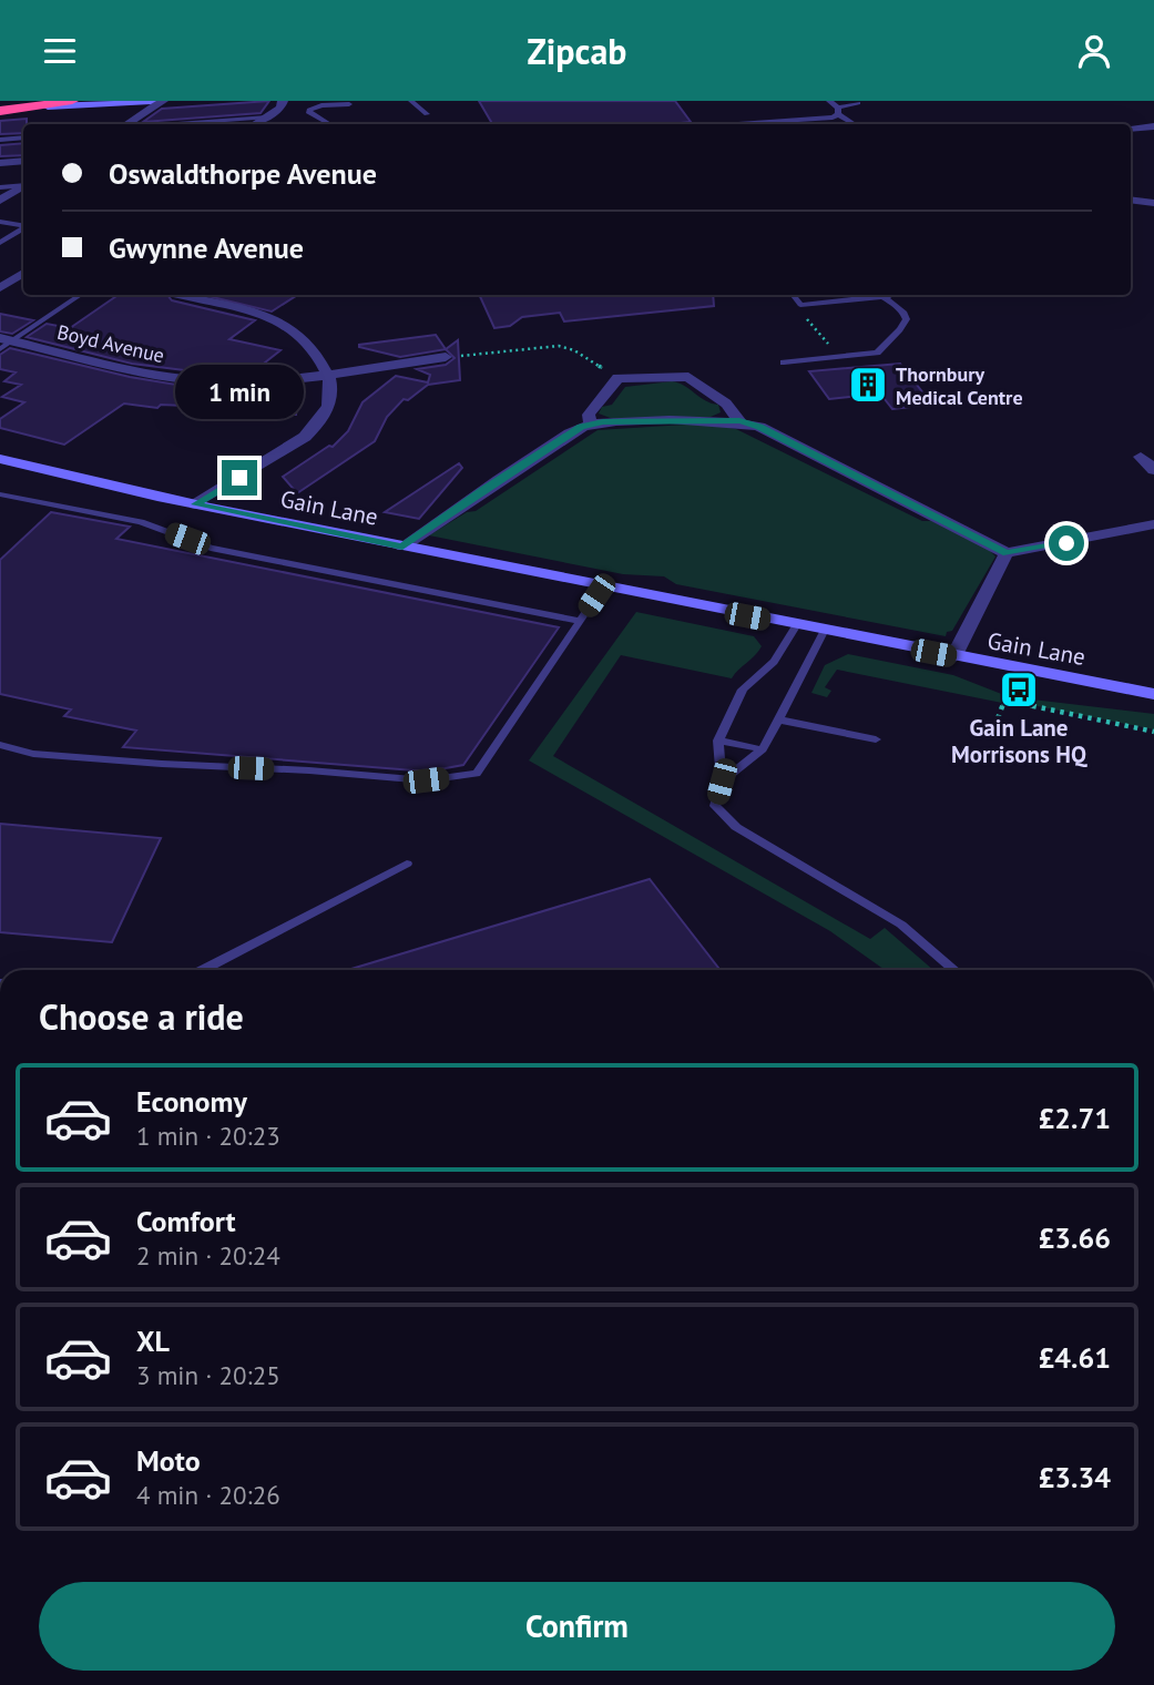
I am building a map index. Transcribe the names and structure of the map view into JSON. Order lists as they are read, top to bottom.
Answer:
{
  "streets": {
    "street": ["Boyd Avenue", "Gain Lane"]
  },
  "places": {
    "building": ["Thornbury Medical Centre"],
    "bus stop": ["Gain Lane Morrisons HQ"]
  },
  "page": {
    "header": "Zipcab",
    "banner": ["Oswaldthorpe Avenue", "Gwynne Avenue"],
    "bubble": "1 min",
    "heading": "Choose a ride",
    "list": [
      {
        "name": "Economy",
        "note": "1 min · 20:23",
        "value": "£2.71"
      },
      {
        "name": "Comfort",
        "note": "2 min · 20:24",
        "value": "£3.66"
      },
      {
        "name": "XL",
        "note": "3 min · 20:25",
        "value": "£4.61"
      },
      {
        "name": "Moto",
        "note": "4 min · 20:26",
        "value": "£3.34"
      }
    ],
    "buttons": "Confirm"
  }
}
